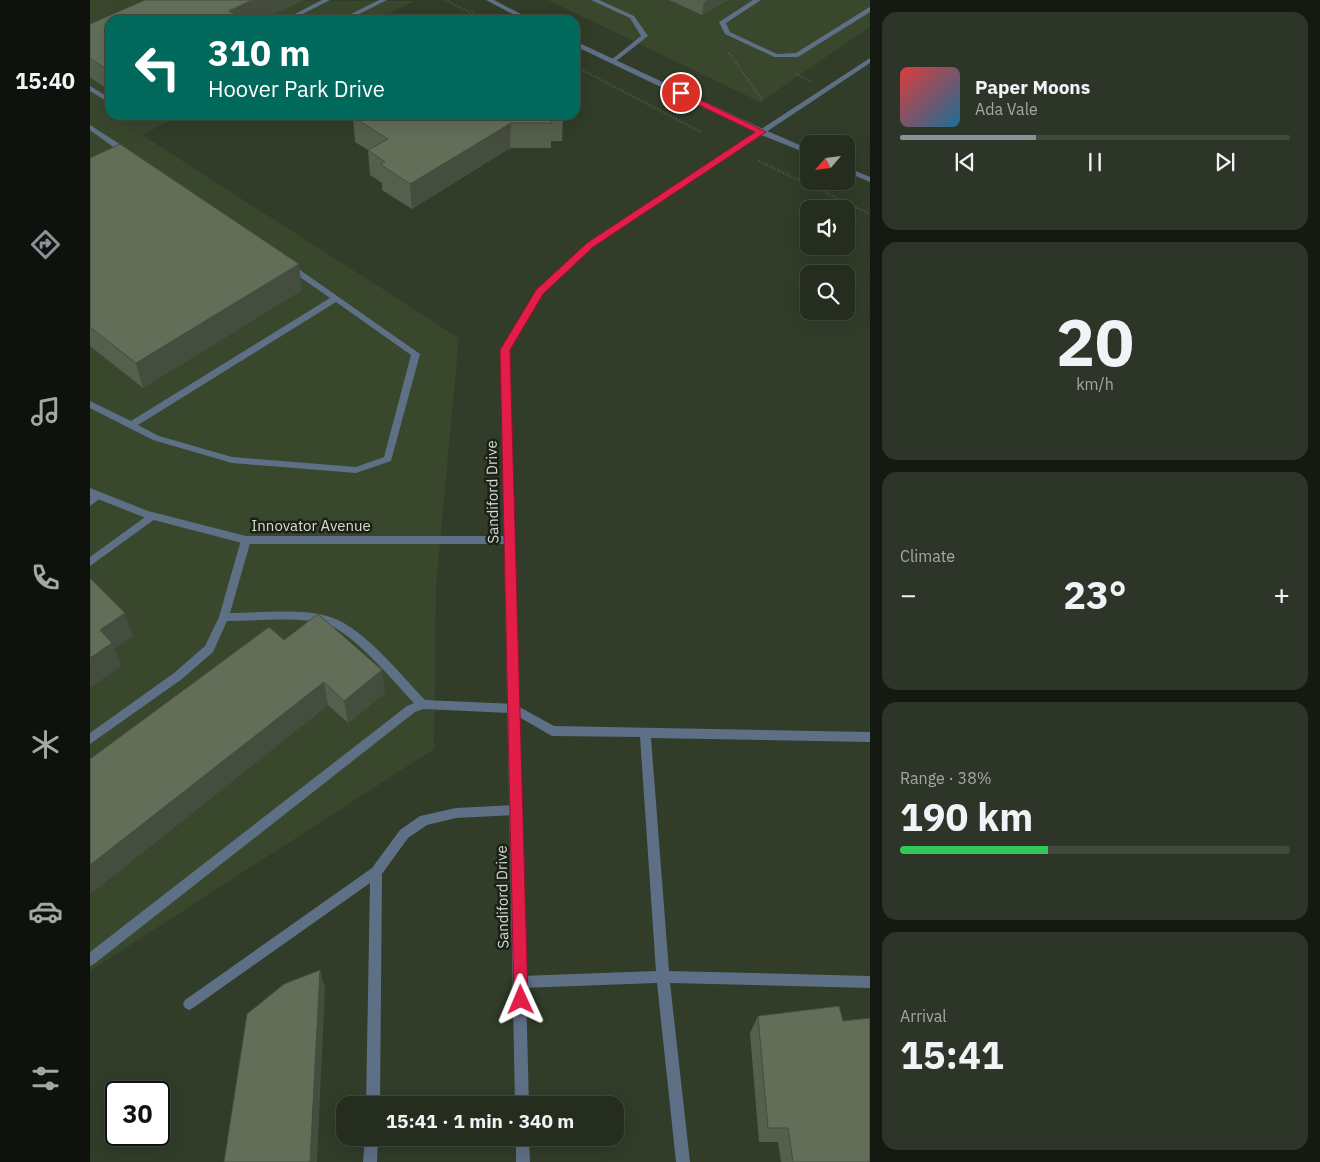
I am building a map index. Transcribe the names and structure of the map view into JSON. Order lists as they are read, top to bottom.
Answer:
{
  "streets": {
    "street": ["Sandiford Drive", "Innovator Avenue"]
  },
  "crossings": [
    ["Sandiford Drive", "Innovator Avenue"]
  ],
  "north": "bottom left",
  "page": {
    "tabs": "15:40",
    "turn": ["310 m", "Hoover Park Drive"],
    "song": ["Paper Moons", "Ada Vale"],
    "tile": [
      ["20", "km/h"],
      "Climate",
      ["Range · 38%", "190 km"],
      ["Arrival", "15:41"]
    ],
    "heat": ["−", "23°", "+"],
    "limit": "30",
    "trip": "15:41 · 1 min · 340 m"
  }
}
